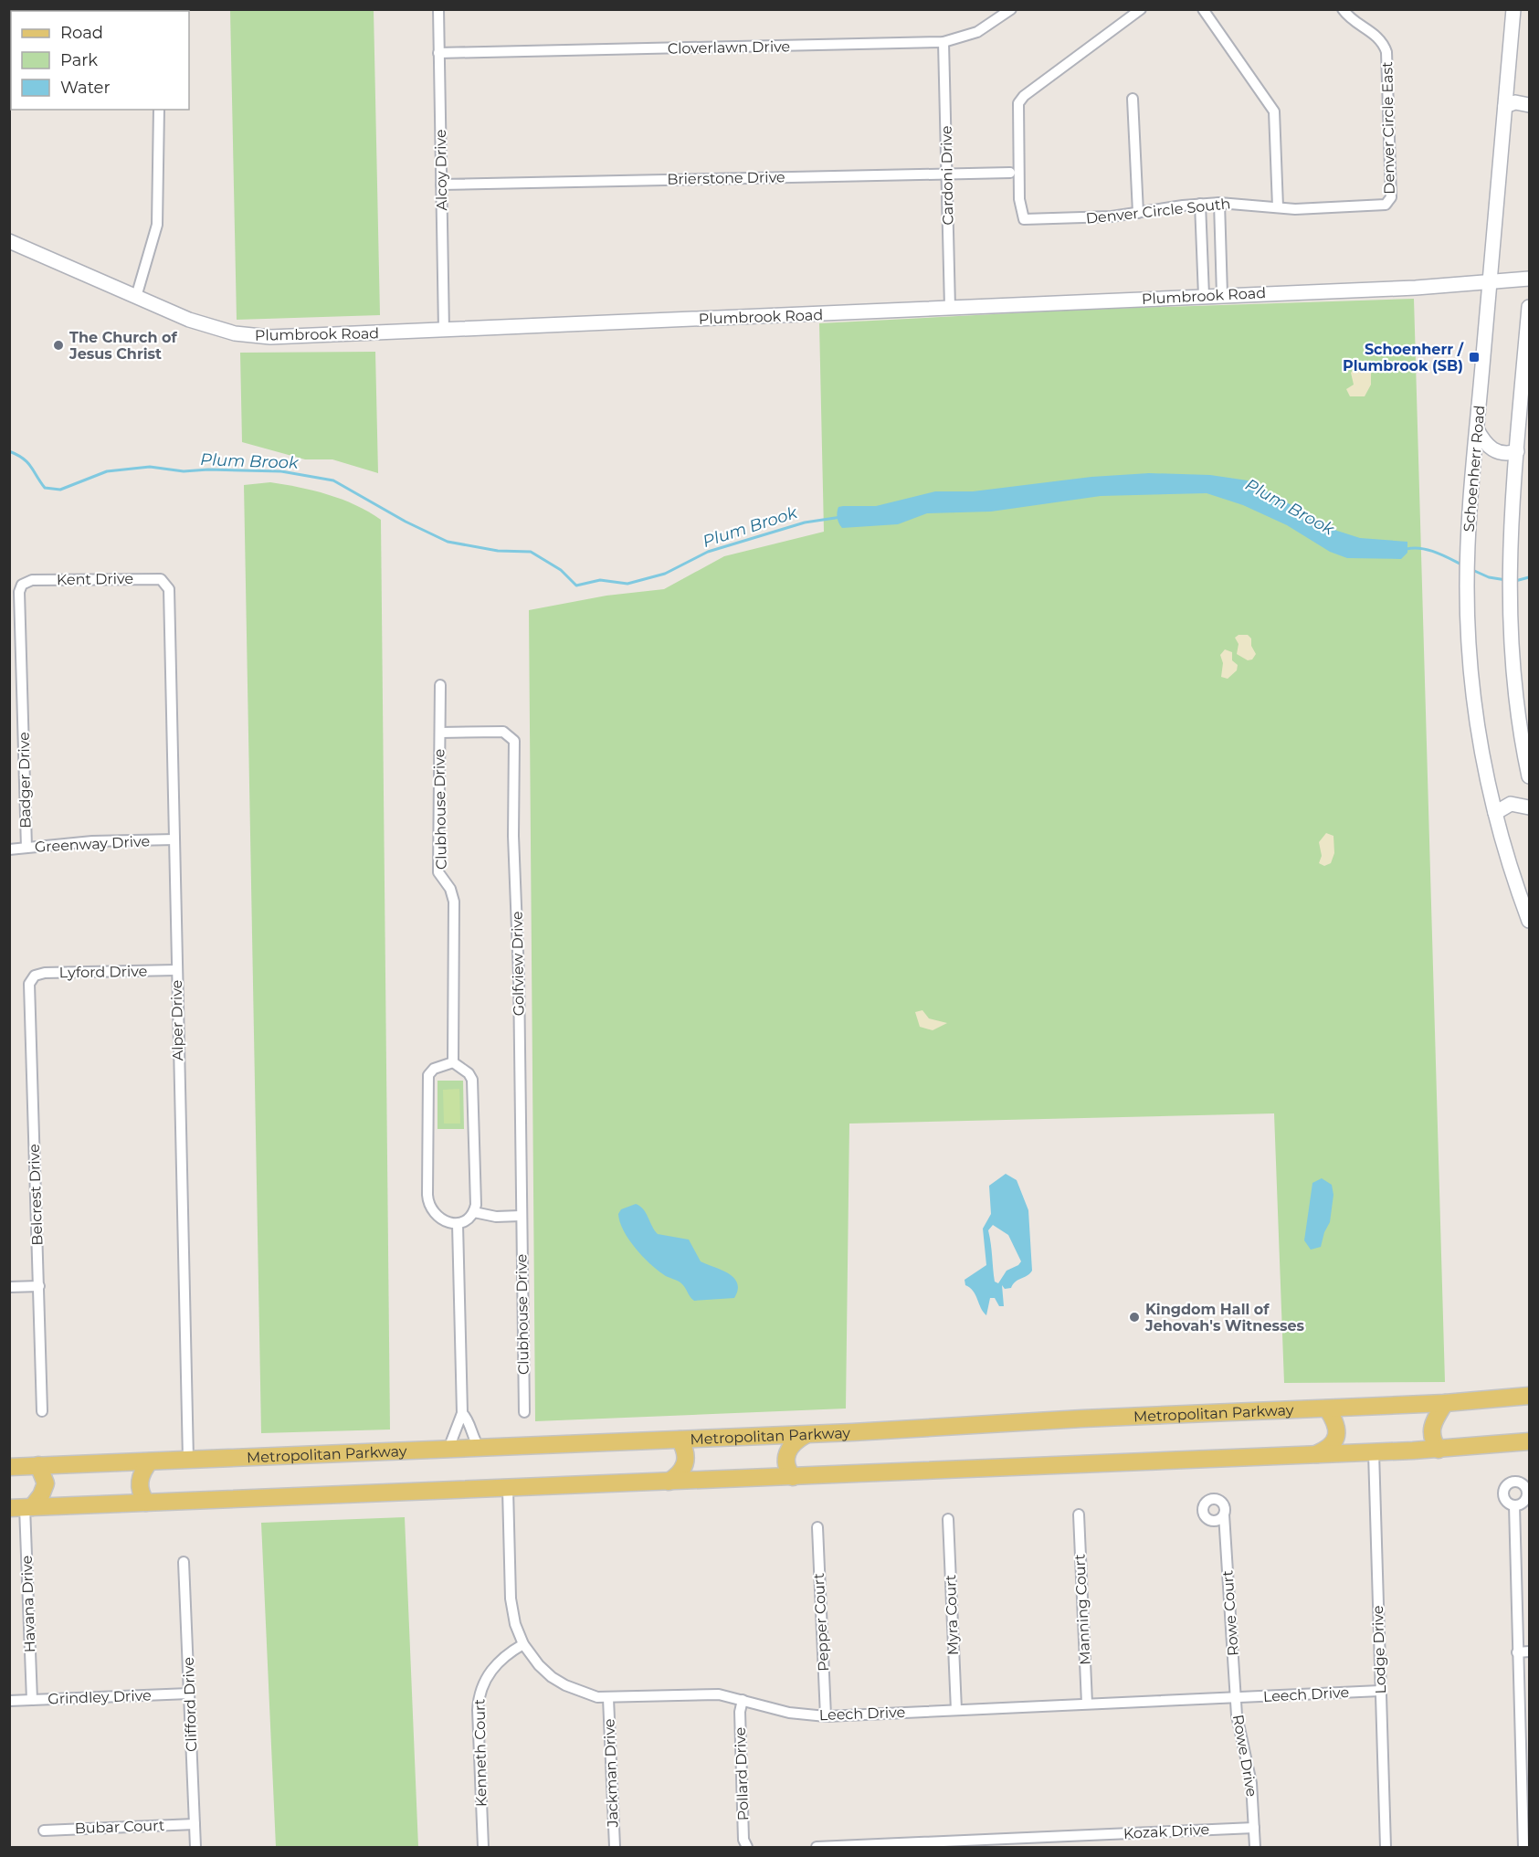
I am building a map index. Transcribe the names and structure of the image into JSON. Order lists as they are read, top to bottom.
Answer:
{
  "streets": {
    "main road": ["Metropolitan Parkway"],
    "street": [
      "Cloverlawn Drive",
      "Denver Circle East",
      "Alcoy Drive",
      "Cardoni Drive",
      "Brierstone Drive",
      "Denver Circle South",
      "Plumbrook Road",
      "Schoenherr Road",
      "Kent Drive",
      "Badger Drive",
      "Clubhouse Drive",
      "Greenway Drive",
      "Golfview Drive",
      "Lyford Drive",
      "Alper Drive",
      "Belcrest Drive",
      "Havana Drive",
      "Manning Court",
      "Rowe Court",
      "Myra Court",
      "Pepper Court",
      "Lodge Drive",
      "Leech Drive",
      "Grindley Drive",
      "Clifford Drive",
      "Kenneth Court",
      "Rowe Drive",
      "Jackman Drive",
      "Pollard Drive",
      "Bubar Court",
      "Kozak Drive"
    ]
  },
  "crossings": [
    ["Cloverlawn Drive", "Alcoy Drive"],
    ["Cloverlawn Drive", "Cardoni Drive"],
    ["Denver Circle East", "Denver Circle South"],
    ["Alcoy Drive", "Brierstone Drive"],
    ["Alcoy Drive", "Plumbrook Road"],
    ["Cardoni Drive", "Brierstone Drive"],
    ["Cardoni Drive", "Plumbrook Road"],
    ["Plumbrook Road", "Schoenherr Road"],
    ["Kent Drive", "Badger Drive"],
    ["Kent Drive", "Alper Drive"],
    ["Badger Drive", "Greenway Drive"],
    ["Clubhouse Drive", "Golfview Drive"],
    ["Greenway Drive", "Alper Drive"],
    ["Lyford Drive", "Alper Drive"],
    ["Lyford Drive", "Belcrest Drive"],
    ["Alper Drive", "Metropolitan Parkway"],
    ["Havana Drive", "Grindley Drive"],
    ["Manning Court", "Leech Drive"],
    ["Rowe Court", "Leech Drive"],
    ["Rowe Court", "Rowe Drive"],
    ["Myra Court", "Leech Drive"],
    ["Pepper Court", "Leech Drive"],
    ["Lodge Drive", "Leech Drive"],
    ["Leech Drive", "Kenneth Court"],
    ["Leech Drive", "Rowe Drive"],
    ["Leech Drive", "Jackman Drive"],
    ["Leech Drive", "Pollard Drive"],
    ["Grindley Drive", "Clifford Drive"],
    ["Clifford Drive", "Bubar Court"],
    ["Rowe Drive", "Kozak Drive"]
  ],
  "water": ["Plum Brook"],
  "places": {
    "other": ["The Church of Jesus Christ", "Kingdom Hall of Jehovah's Witnesses"],
    "transit": ["Schoenherr / Plumbrook (SB)"]
  },
  "legend": ["Road", "Park", "Water"]
}
